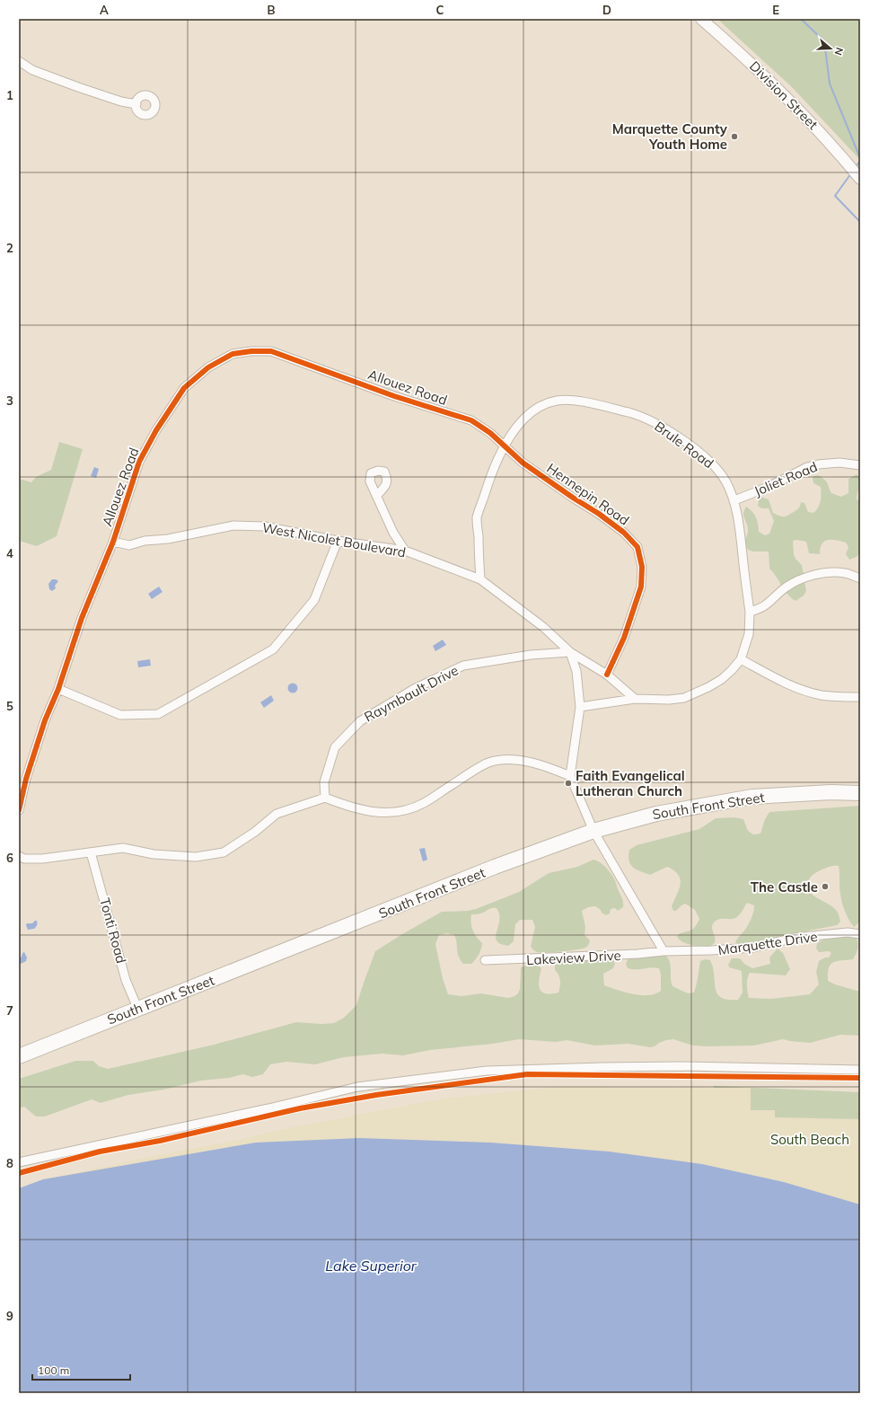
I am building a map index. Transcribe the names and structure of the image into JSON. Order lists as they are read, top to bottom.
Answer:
{
  "streets": {
    "highway": ["South Front Street"],
    "street": [
      "Division Street",
      "Allouez Road",
      "Brule Road",
      "Joliet Road",
      "Hennepin Road",
      "West Nicolet Boulevard",
      "Raymbault Drive",
      "Tonti Road",
      "Marquette Drive",
      "Lakeview Drive"
    ]
  },
  "crossings": [
    ["Allouez Road", "Brule Road"],
    ["Allouez Road", "Hennepin Road"],
    ["Allouez Road", "West Nicolet Boulevard"],
    ["Brule Road", "Joliet Road"],
    ["Brule Road", "Hennepin Road"],
    ["Brule Road", "West Nicolet Boulevard"],
    ["Hennepin Road", "West Nicolet Boulevard"],
    ["West Nicolet Boulevard", "Raymbault Drive"],
    ["South Front Street", "Tonti Road"],
    ["Marquette Drive", "Lakeview Drive"]
  ],
  "water": ["Lake Superior"],
  "parks": ["South Beach"],
  "places": ["Marquette County Youth Home", "Faith Evangelical Lutheran Church", "The Castle"],
  "scale_bar": "100 m",
  "north": "right",
  "grid": {
    "columns": [
      "A",
      "B",
      "C",
      "D",
      "E"
    ],
    "rows": [
      "1",
      "2",
      "3",
      "4",
      "5",
      "6",
      "7",
      "8",
      "9"
    ]
  }
}
